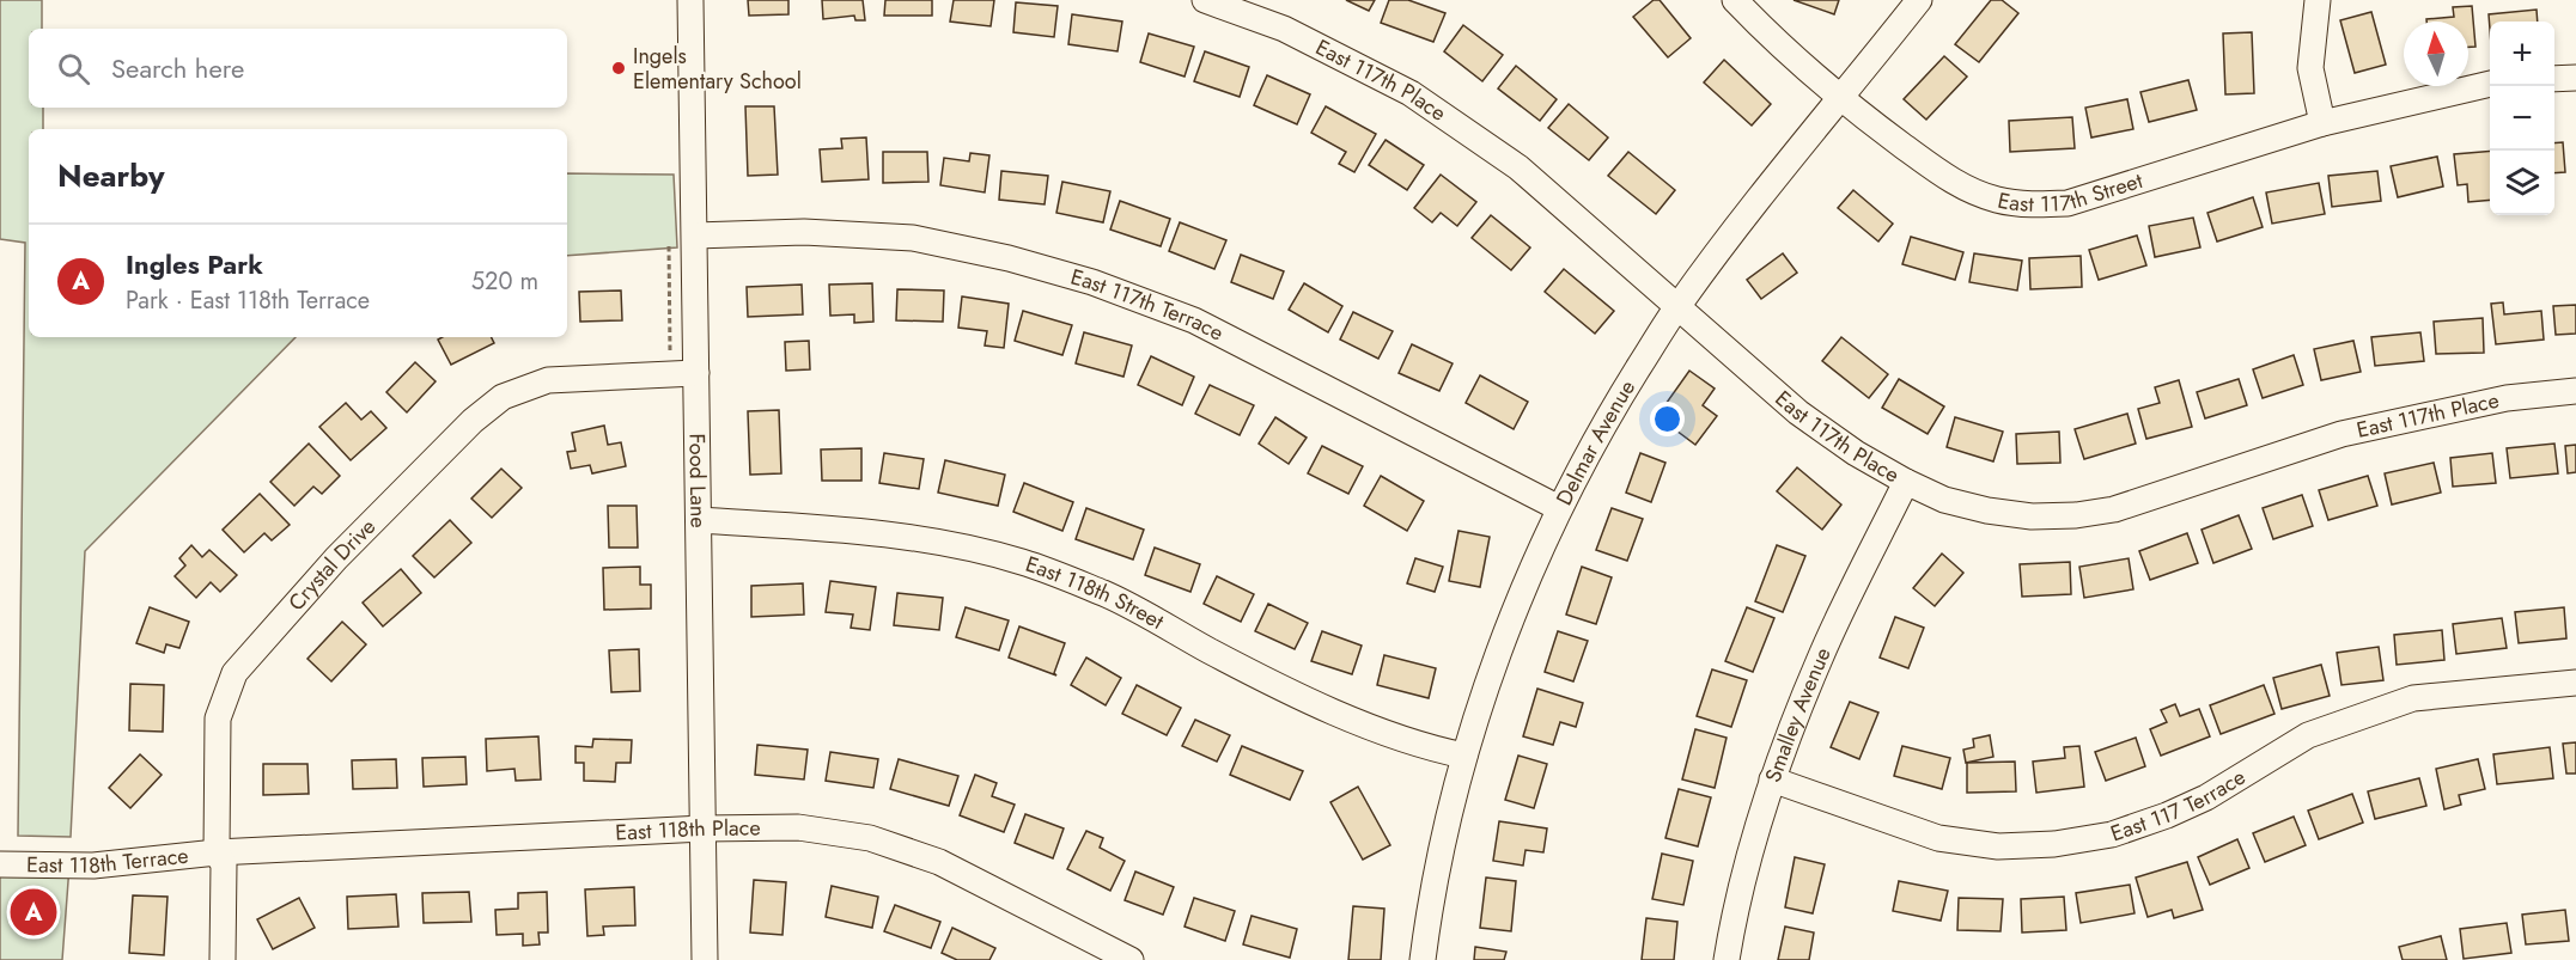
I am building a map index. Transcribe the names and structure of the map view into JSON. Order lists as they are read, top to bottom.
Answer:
{
  "streets": {
    "street": [
      "East 117th Place",
      "East 117th Street",
      "East 117th Terrace",
      "Delmar Avenue",
      "Food Lane",
      "Crystal Drive",
      "East 118th Street",
      "Smalley Avenue",
      "East 117 Terrace",
      "East 118th Place",
      "East 118th Terrace"
    ]
  },
  "crossings": [
    ["East 117th Place", "Delmar Avenue"],
    ["East 117th Place", "Smalley Avenue"],
    ["East 117th Street", "Delmar Avenue"],
    ["East 117th Terrace", "Delmar Avenue"],
    ["East 117th Terrace", "Food Lane"],
    ["Delmar Avenue", "East 118th Street"],
    ["Food Lane", "Crystal Drive"],
    ["Food Lane", "East 118th Street"],
    ["Food Lane", "East 118th Place"],
    ["Crystal Drive", "East 118th Place"],
    ["Crystal Drive", "East 118th Terrace"],
    ["Smalley Avenue", "East 117 Terrace"],
    ["East 118th Place", "East 118th Terrace"]
  ],
  "places": ["Ingels Elementary School"],
  "north": "top",
  "page": {
    "map_buttons": ["+", "−"],
    "search": "Search here",
    "heading": "Nearby",
    "list": [
      {
        "mark": "A",
        "name": "Ingles Park",
        "note": "Park · East 118th Terrace",
        "value": "520 m"
      }
    ],
    "pins": "A"
  }
}
